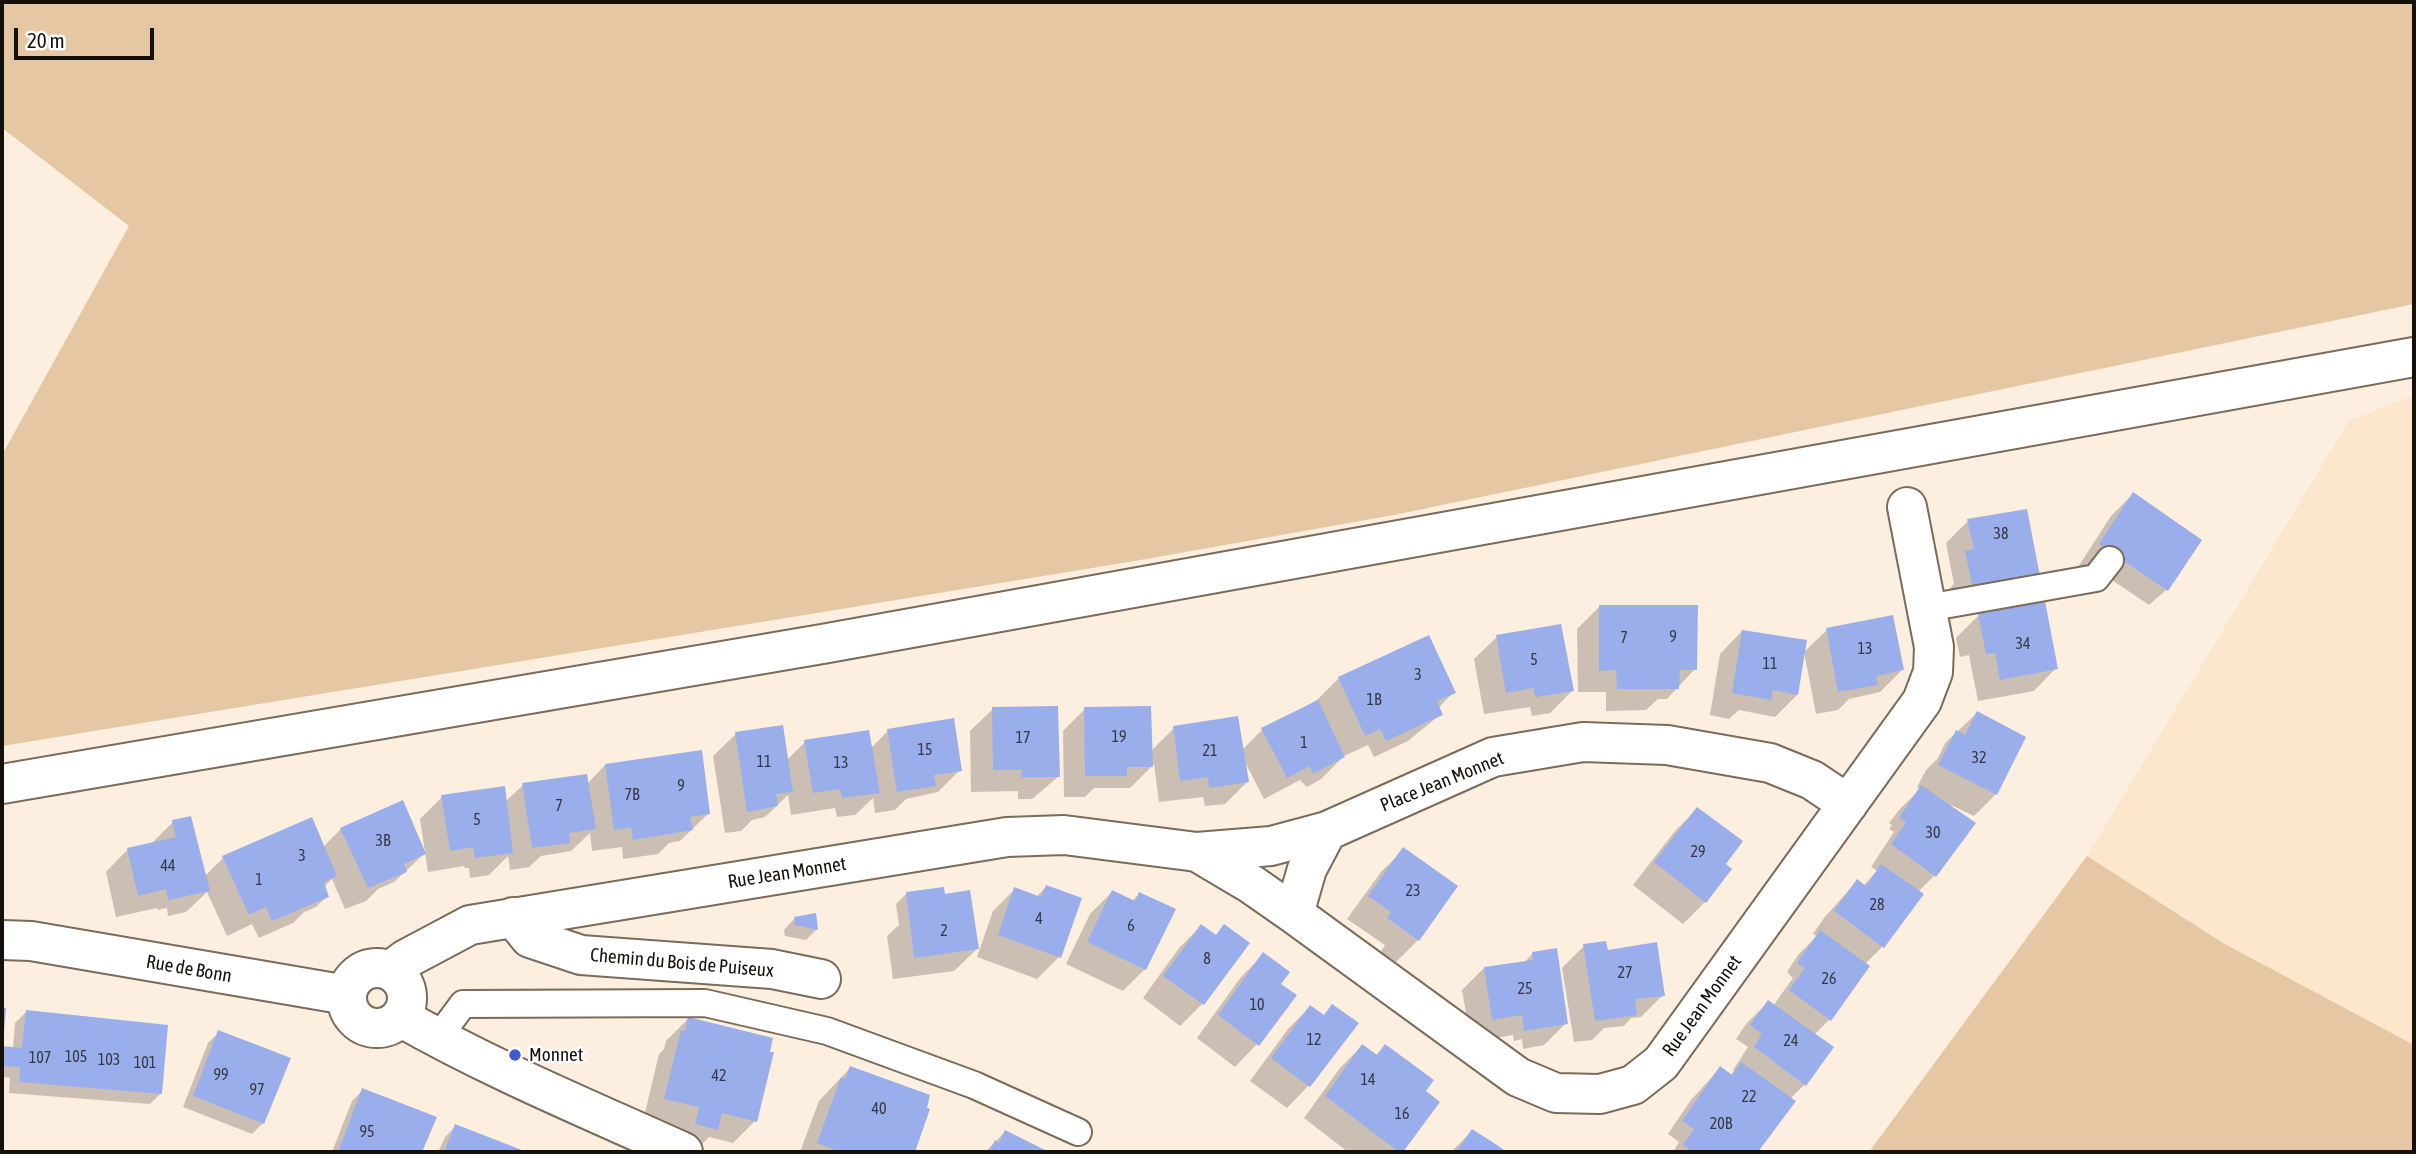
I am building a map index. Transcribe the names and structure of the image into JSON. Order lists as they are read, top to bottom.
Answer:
{
  "streets": {
    "street": [
      "Place Jean Monnet",
      "Rue Jean Monnet",
      "Chemin du Bois de Puiseux",
      "Rue de Bonn"
    ]
  },
  "crossings": [
    ["Place Jean Monnet", "Rue Jean Monnet"],
    ["Rue Jean Monnet", "Chemin du Bois de Puiseux"],
    ["Rue Jean Monnet", "Rue de Bonn"]
  ],
  "places": ["Monnet"],
  "house_numbers": [
    "38",
    "9",
    "7",
    "34",
    "13",
    "5",
    "11",
    "3",
    "1B",
    "19",
    "17",
    "1",
    "15",
    "21",
    "32",
    "11",
    "13",
    "9",
    "7B",
    "7",
    "5",
    "30",
    "3B",
    "29",
    "3",
    "44",
    "1",
    "23",
    "28",
    "4",
    "6",
    "2",
    "8",
    "27",
    "26",
    "25",
    "10",
    "12",
    "24",
    "105",
    "107",
    "103",
    "101",
    "99",
    "42",
    "14",
    "97",
    "22",
    "40",
    "16",
    "20B",
    "95"
  ],
  "scale_bar": "20 m"
}
